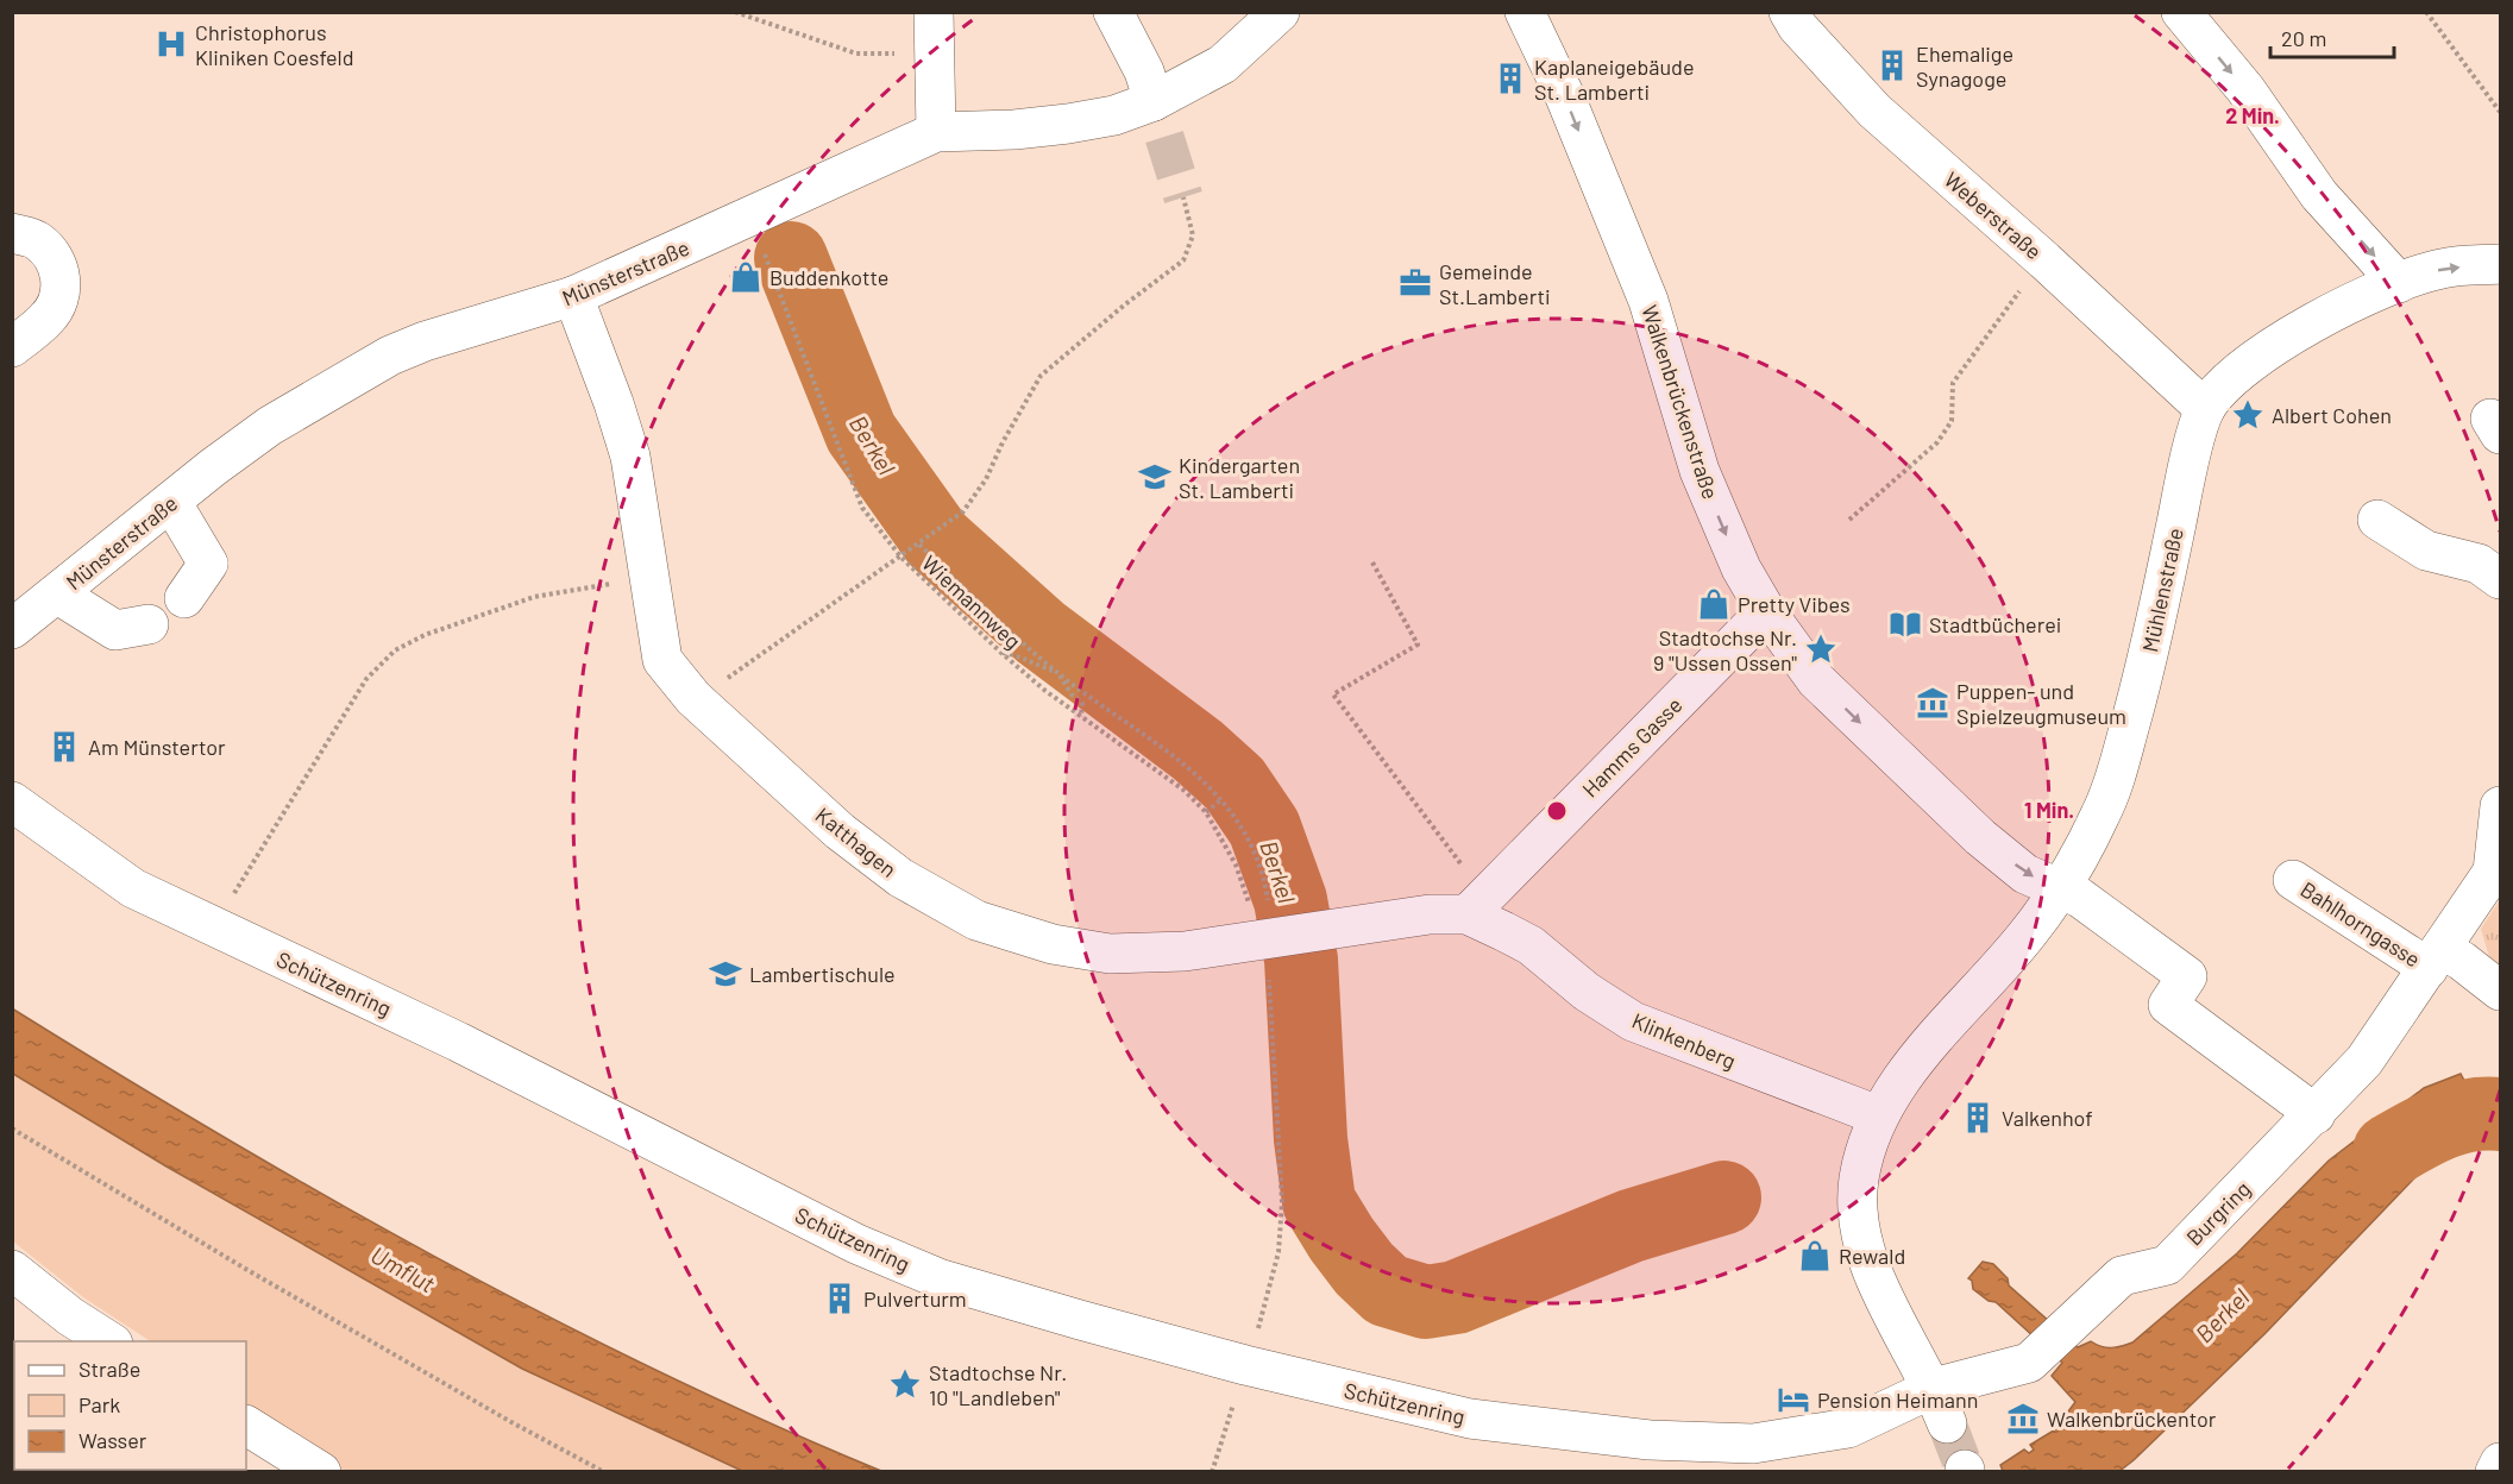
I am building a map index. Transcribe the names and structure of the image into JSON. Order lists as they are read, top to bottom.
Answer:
{
  "streets": {
    "street": [
      "Weberstraße",
      "Münsterstraße",
      "Walkenbrückenstraße",
      "Mühlenstraße",
      "Hamms Gasse",
      "Katthagen",
      "Bahlhorngasse",
      "Schützenring",
      "Klinkenberg",
      "Burgring"
    ],
    "path": ["Wiemannweg"]
  },
  "crossings": [
    ["Weberstraße", "Mühlenstraße"],
    ["Münsterstraße", "Wiemannweg"],
    ["Münsterstraße", "Katthagen"],
    ["Walkenbrückenstraße", "Mühlenstraße"],
    ["Walkenbrückenstraße", "Hamms Gasse"],
    ["Walkenbrückenstraße", "Burgring"],
    ["Mühlenstraße", "Schützenring"],
    ["Mühlenstraße", "Klinkenberg"],
    ["Mühlenstraße", "Burgring"],
    ["Wiemannweg", "Katthagen"],
    ["Hamms Gasse", "Katthagen"],
    ["Hamms Gasse", "Klinkenberg"],
    ["Katthagen", "Klinkenberg"],
    ["Bahlhorngasse", "Burgring"],
    ["Schützenring", "Burgring"]
  ],
  "one_way": ["Walkenbrückenstraße"],
  "water": ["Berkel", "Umflut"],
  "places": {
    "hospital": ["Christophorus Kliniken Coesfeld"],
    "building": [
      "Ehemalige Synagoge",
      "Kaplaneigebäude St. Lamberti",
      "Am Münstertor",
      "Valkenhof",
      "Pulverturm"
    ],
    "shop": ["Buddenkotte", "Pretty Vibes", "Rewald"],
    "office": ["Gemeinde St.Lamberti"],
    "place": ["Albert Cohen", "Stadtochse Nr. 9 \"Ussen Ossen\"", "Stadtochse Nr. 10 \"Landleben\""],
    "school or university": ["Kindergarten St. Lamberti", "Lambertischule"],
    "library": ["Stadtbücherei"],
    "museum": ["Puppen- und Spielzeugmuseum", "Walkenbrückentor"],
    "hotel": ["Pension Heimann"]
  },
  "legend": ["Straße", "Park", "Wasser"],
  "scale_bar": "20 m",
  "rings": ["2 Min.", "1 Min."]
}
